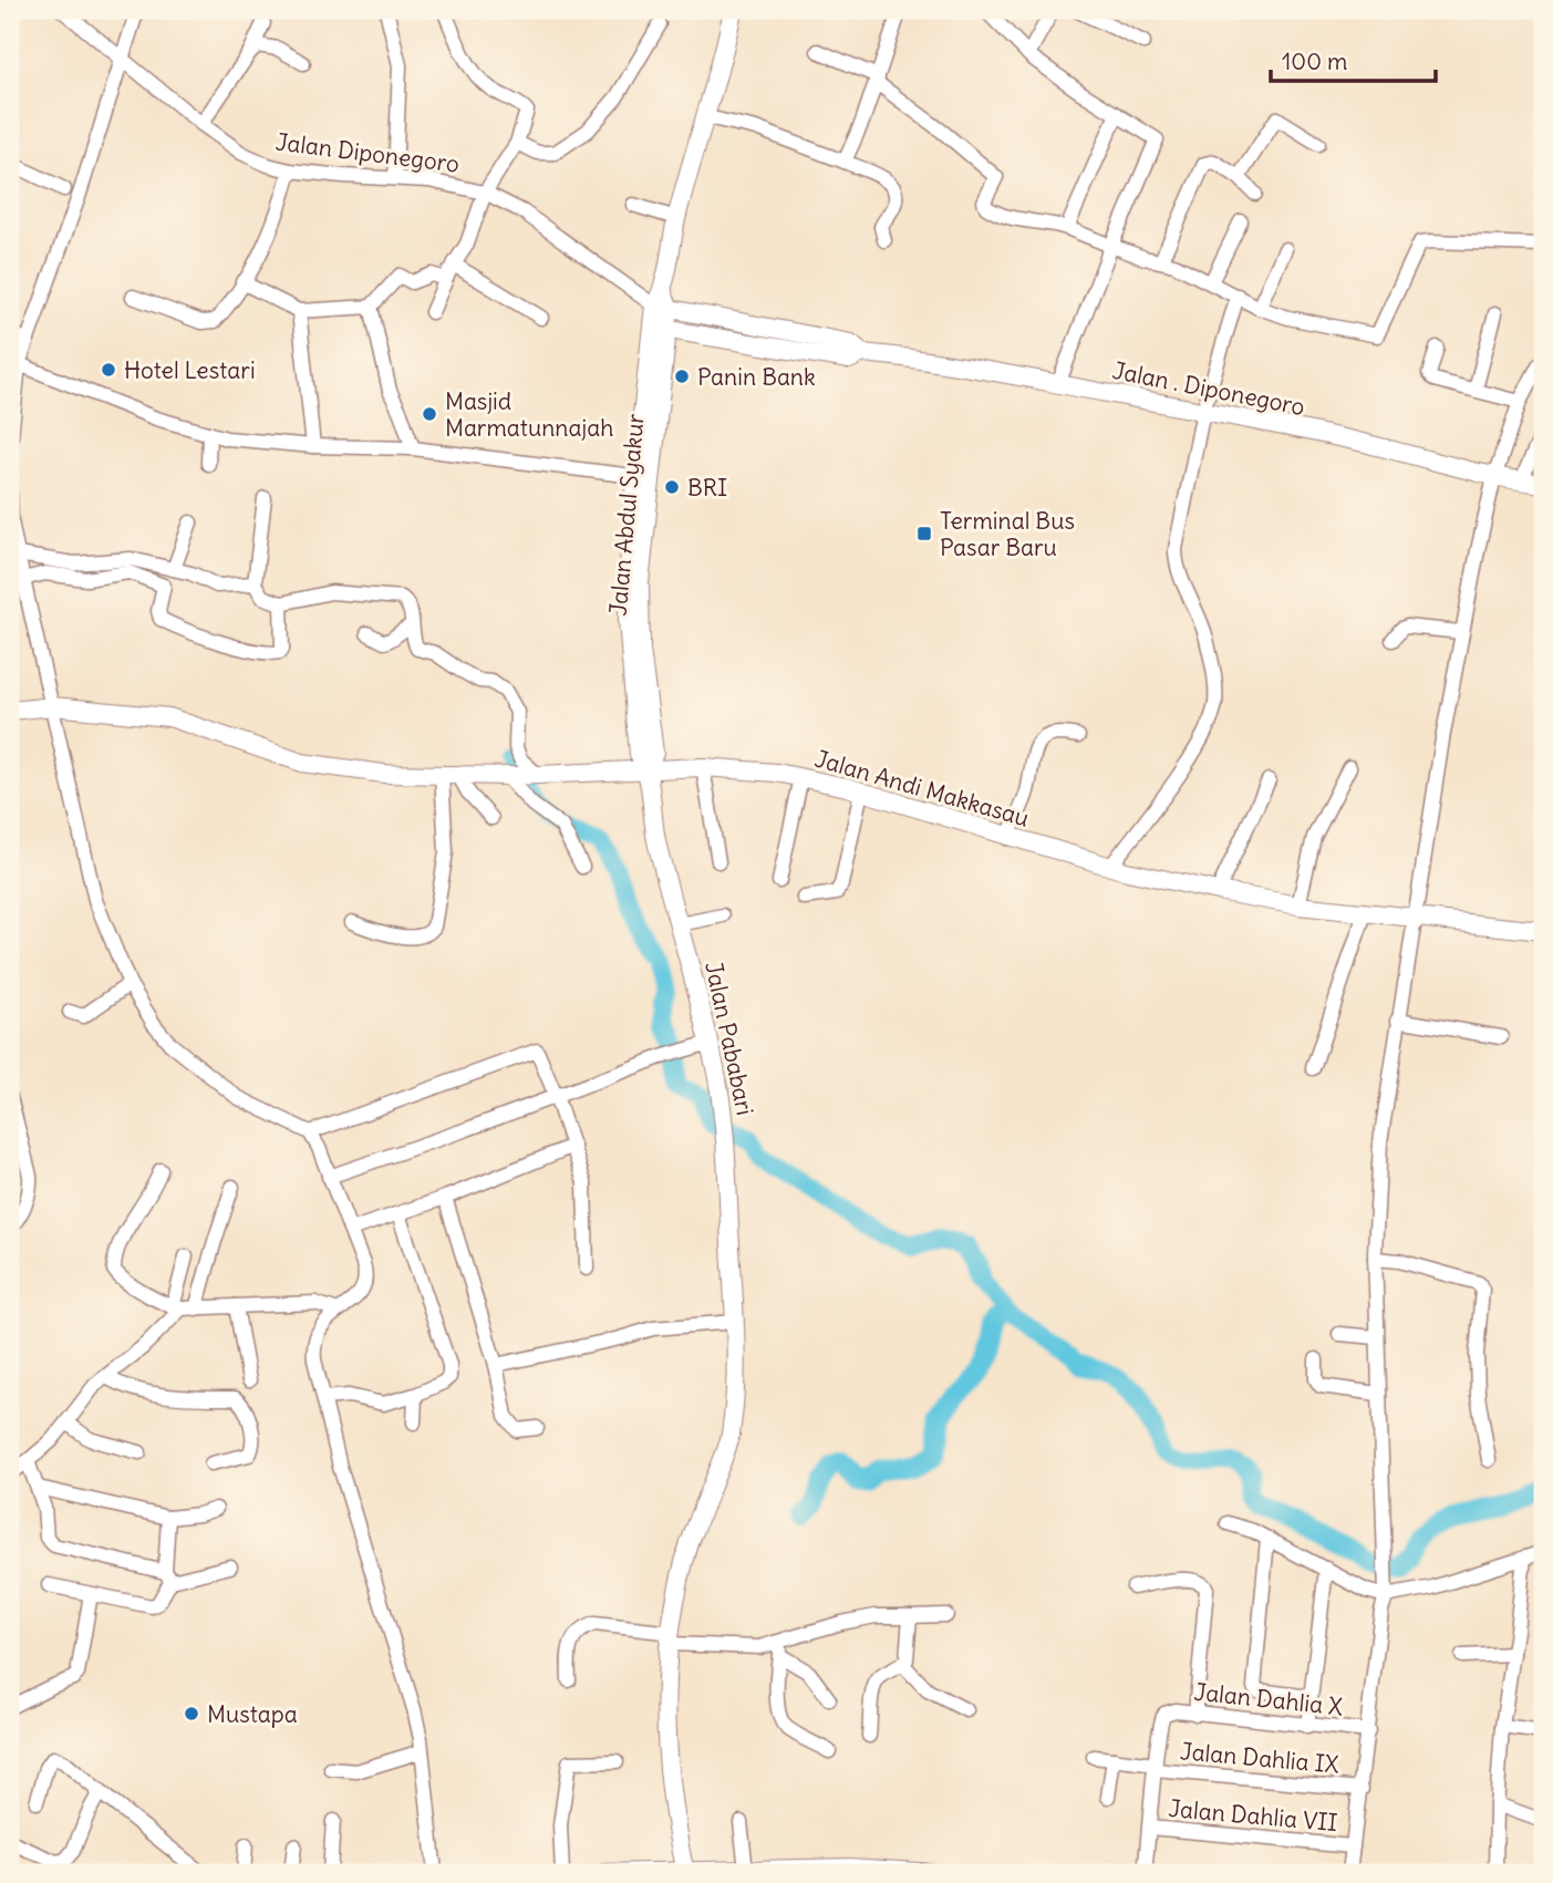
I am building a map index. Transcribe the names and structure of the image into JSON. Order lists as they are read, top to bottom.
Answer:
{
  "streets": {
    "street": [
      "Jalan Diponegoro",
      "Jalan . Diponegoro",
      "Jalan Abdul Syakur",
      "Jalan Andi Makkasau",
      "Jalan Pababari",
      "Jalan Dahlia X",
      "Jalan Dahlia IX",
      "Jalan Dahlia VII"
    ]
  },
  "crossings": [
    ["Jalan Diponegoro", "Jalan . Diponegoro"],
    ["Jalan Diponegoro", "Jalan Abdul Syakur"],
    ["Jalan Abdul Syakur", "Jalan Andi Makkasau"],
    ["Jalan Abdul Syakur", "Jalan Pababari"],
    ["Jalan Andi Makkasau", "Jalan Pababari"],
    ["Jalan Dahlia X", "Jalan Dahlia IX"]
  ],
  "places": {
    "other": [
      "Hotel Lestari",
      "Panin Bank",
      "Masjid Marmatunnajah",
      "BRI",
      "Mustapa"
    ],
    "transit": ["Terminal Bus Pasar Baru"]
  },
  "scale_bar": "100 m"
}
